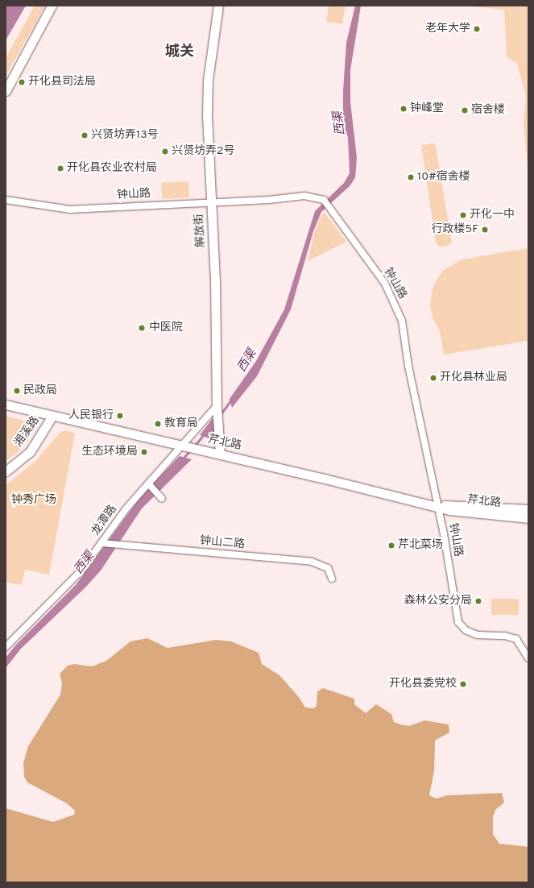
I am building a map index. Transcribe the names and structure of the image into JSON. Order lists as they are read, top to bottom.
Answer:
{
  "streets": {
    "main road": ["解放街", "湘溪路", "芹北路"],
    "street": ["钟山路", "龙潭路", "钟山二路"]
  },
  "crossings": [
    ["钟山路", "解放街"],
    ["钟山路", "芹北路"],
    ["解放街", "芹北路"],
    ["解放街", "龙潭路"],
    ["湘溪路", "芹北路"],
    ["芹北路", "龙潭路"],
    ["龙潭路", "钟山二路"]
  ],
  "districts": ["城关"],
  "water": ["西渠"],
  "parks": ["钟秀广场"],
  "places": [
    "老年大学",
    "开化县司法局",
    "钟峰堂",
    "宿舍楼",
    "兴贤坊弄13号",
    "兴贤坊弄2号",
    "开化县农业农村局",
    "10#宿舍楼",
    "开化一中",
    "行政楼5F",
    "中医院",
    "开化县林业局",
    "民政局",
    "人民银行",
    "教育局",
    "生态环境局",
    "芹北菜场",
    "森林公安分局",
    "开化县委党校"
  ]
}
